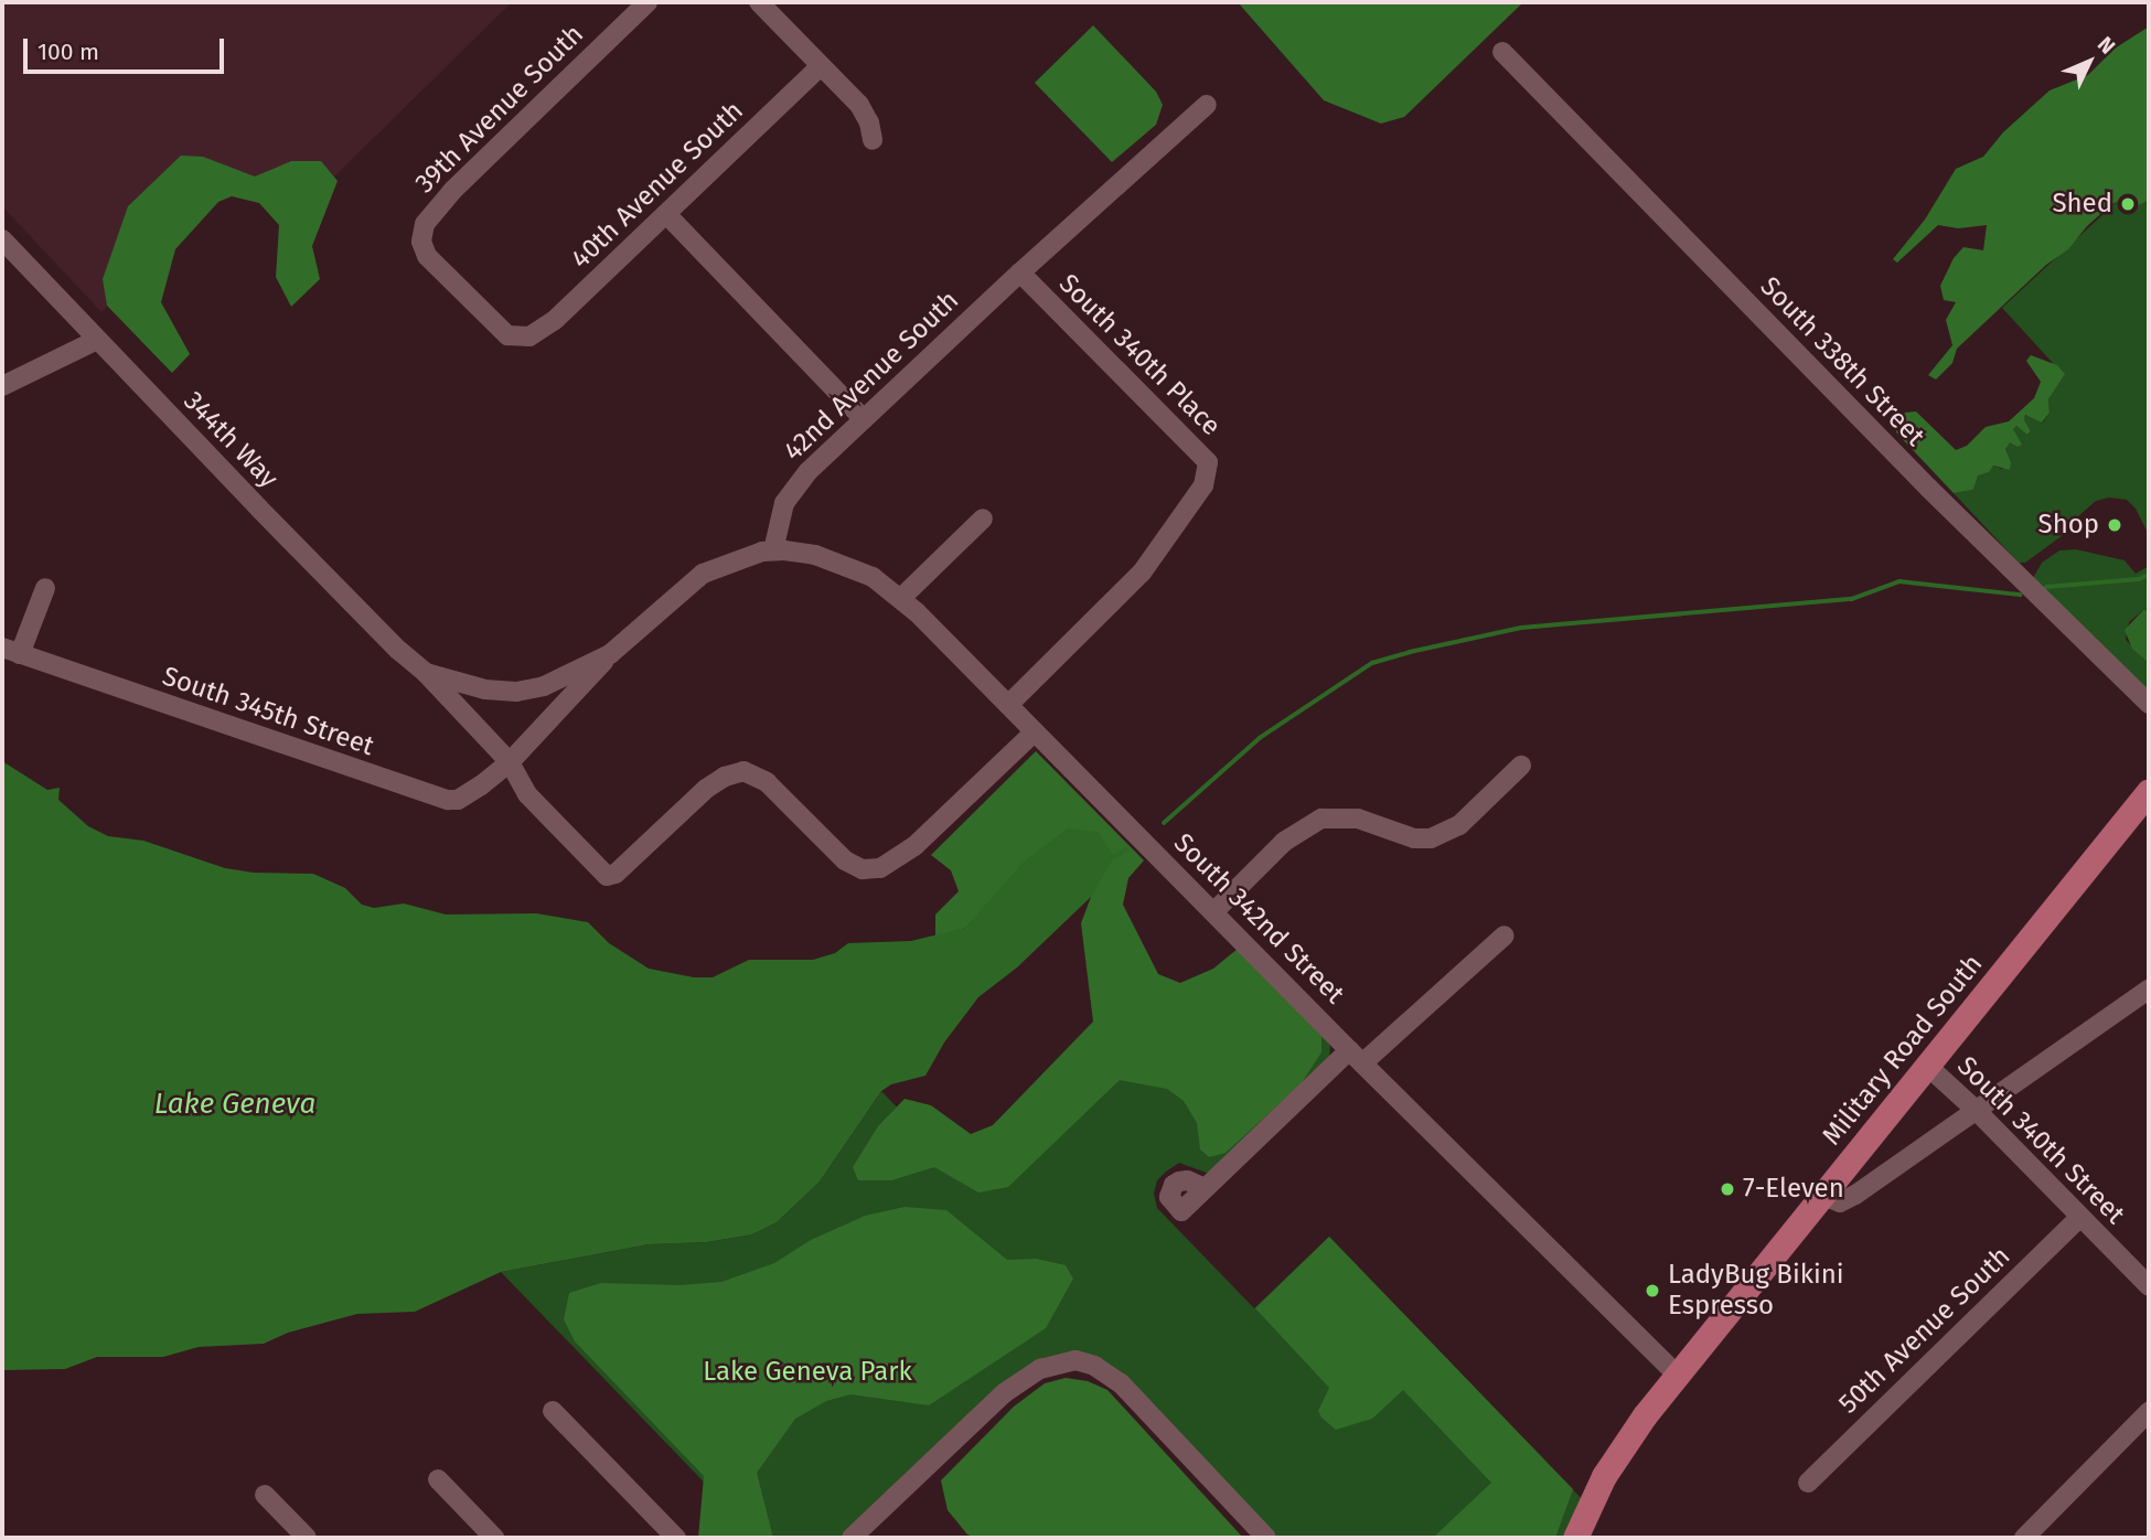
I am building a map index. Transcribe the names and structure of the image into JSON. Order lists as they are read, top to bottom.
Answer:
{
  "streets": {
    "main road": ["Military Road South"],
    "street": [
      "39th Avenue South",
      "40th Avenue South",
      "South 340th Place",
      "South 338th Street",
      "42nd Avenue South",
      "344th Way",
      "South 345th Street",
      "South 342nd Street",
      "South 340th Street",
      "50th Avenue South"
    ]
  },
  "crossings": [
    ["39th Avenue South", "40th Avenue South"],
    ["South 340th Place", "42nd Avenue South"],
    ["South 340th Place", "South 342nd Street"],
    ["42nd Avenue South", "South 342nd Street"],
    ["344th Way", "South 345th Street"],
    ["344th Way", "South 342nd Street"],
    ["South 342nd Street", "Military Road South"],
    ["Military Road South", "South 340th Street"],
    ["South 340th Street", "50th Avenue South"]
  ],
  "water": ["Lake Geneva"],
  "parks": ["Lake Geneva Park"],
  "places": [
    "Shed",
    "Shop",
    "7-Eleven",
    "LadyBug Bikini Espresso"
  ],
  "scale_bar": "100 m",
  "north": "top right"
}
